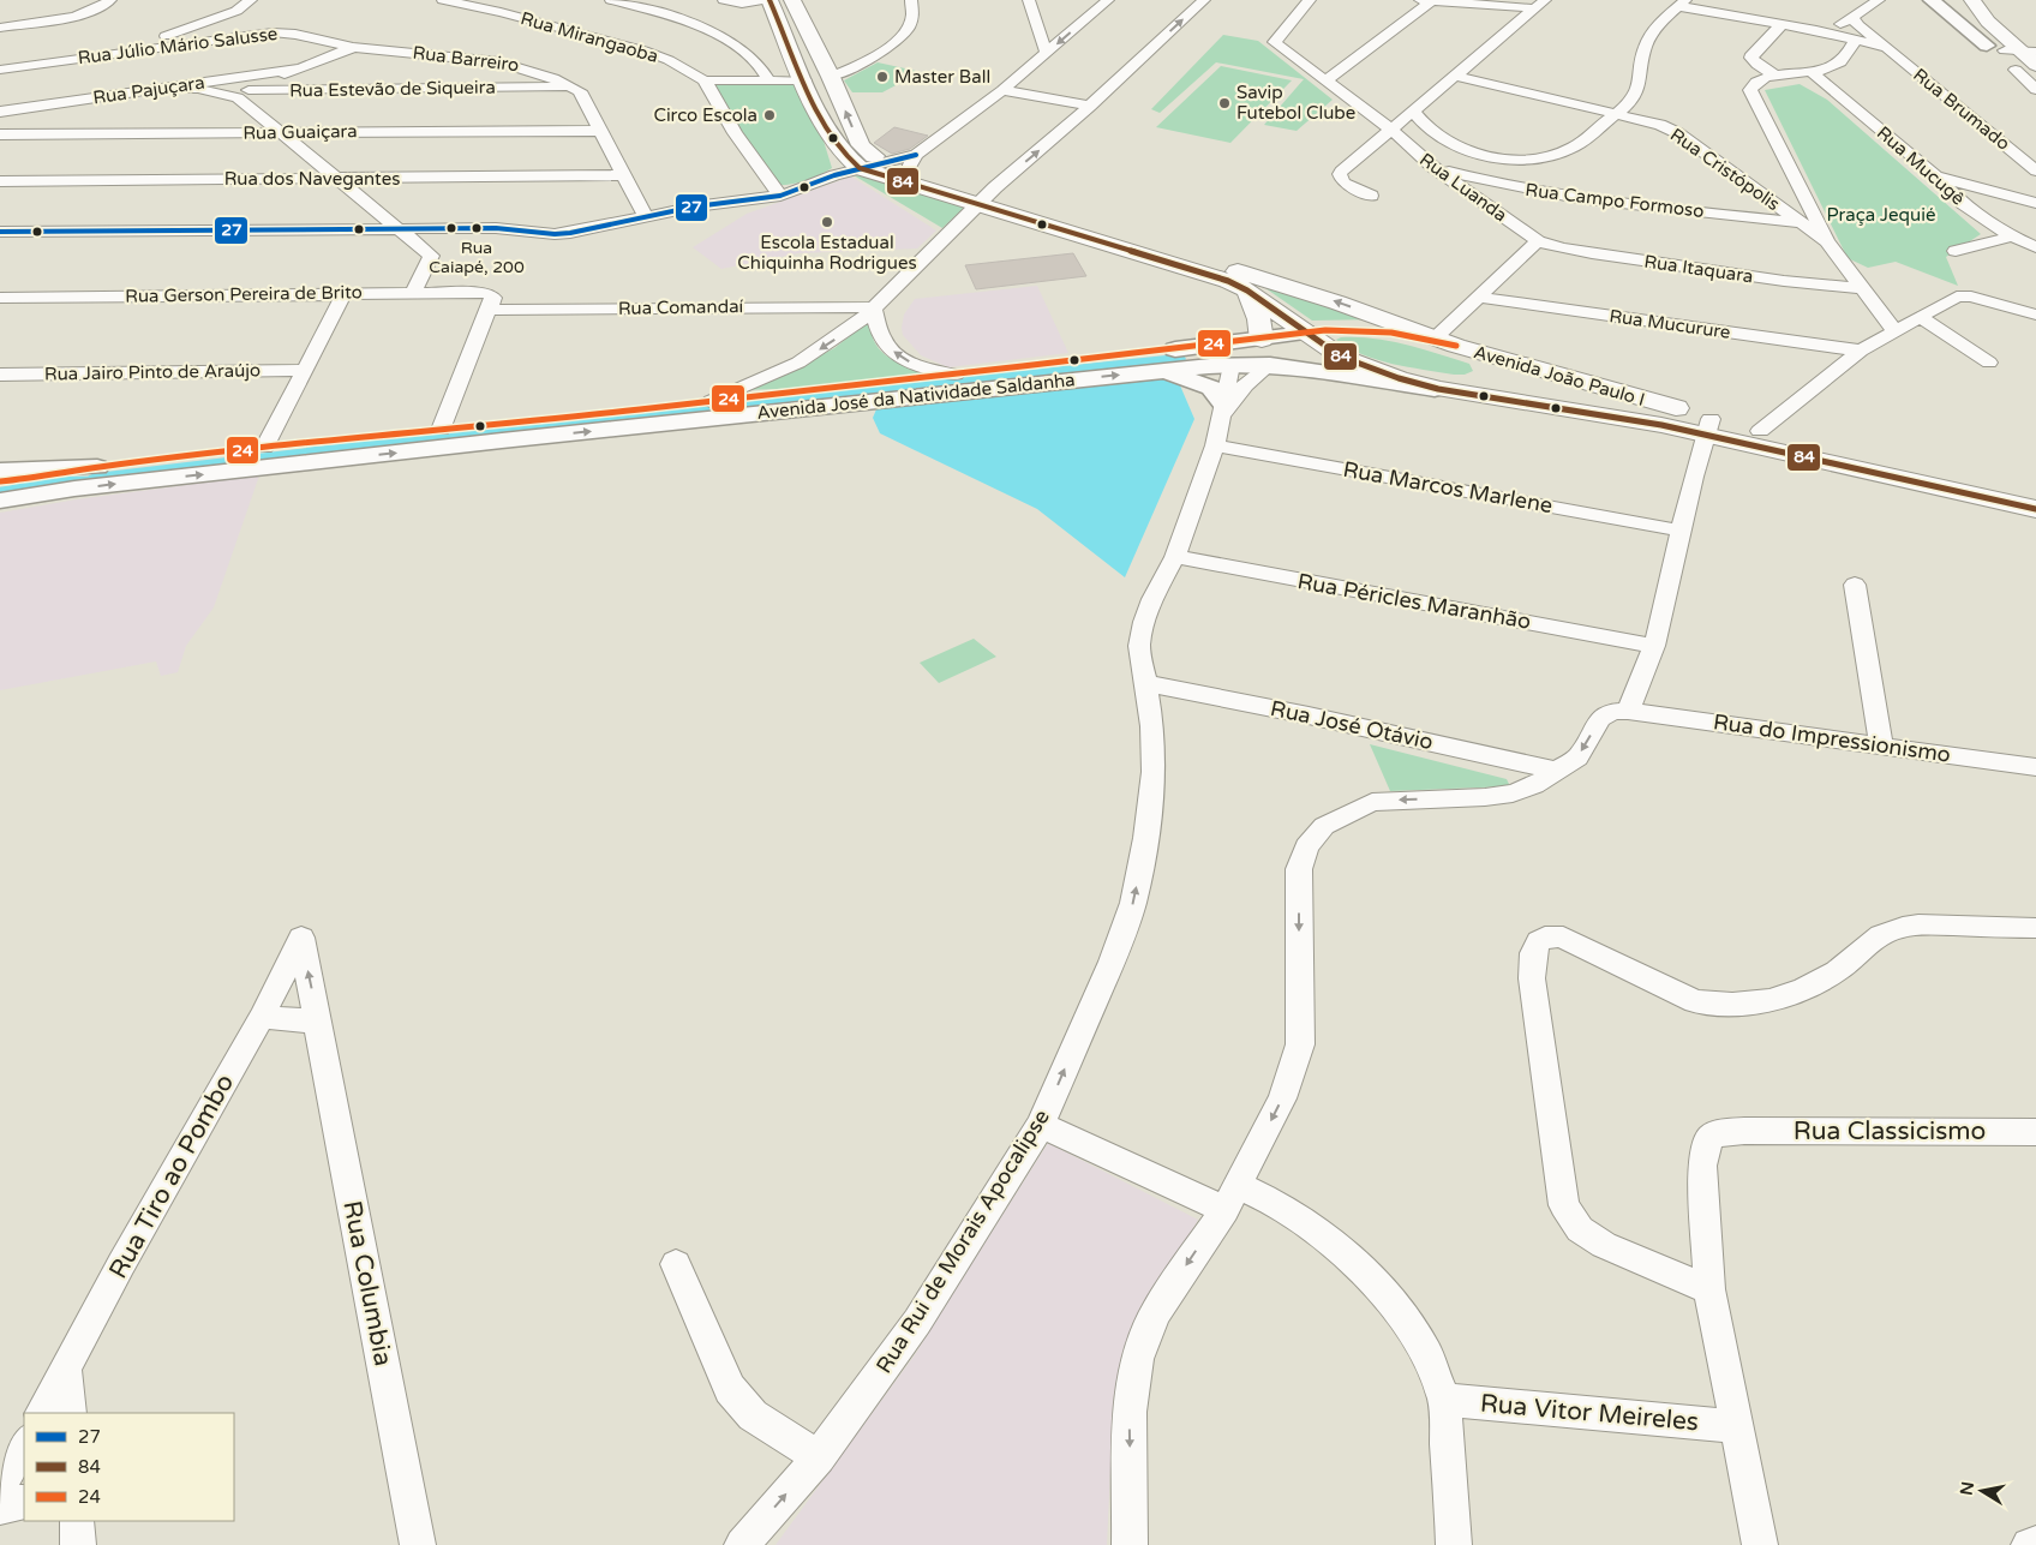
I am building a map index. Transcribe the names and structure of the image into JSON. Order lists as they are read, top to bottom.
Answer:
{
  "streets": {
    "main road": ["Avenida João Paulo I"],
    "street": [
      "Rua Mirangaoba",
      "Rua Júlio Mário Salusse",
      "Rua Barreiro",
      "Rua Estevão de Siqueira",
      "Rua Pajuçara",
      "Rua Brumado",
      "Rua Guaiçara",
      "Rua Mucugê",
      "Rua Cristópolis",
      "Rua dos Navegantes",
      "Rua Luanda",
      "Rua Campo Formoso",
      "Rua Itaquara",
      "Rua Gerson Pereira de Brito",
      "Rua Comandaí",
      "Rua Mucurure",
      "Rua Jairo Pinto de Araújo",
      "Avenida José da Natividade Saldanha",
      "Rua Marcos Marlene",
      "Rua Péricles Maranhão",
      "Rua José Otávio",
      "Rua do Impressionismo",
      "Rua Classicismo",
      "Rua Tiro ao Pombo",
      "Rua Rui de Morais Apocalipse",
      "Rua Columbia",
      "Rua Vitor Meireles"
    ]
  },
  "crossings": [
    ["Rua Júlio Mário Salusse", "Rua Barreiro"],
    ["Rua Barreiro", "Rua Estevão de Siqueira"],
    ["Rua Barreiro", "Rua Pajuçara"],
    ["Rua Barreiro", "Rua Guaiçara"],
    ["Rua Barreiro", "Rua dos Navegantes"],
    ["Rua Cristópolis", "Rua Campo Formoso"],
    ["Rua Luanda", "Rua Campo Formoso"],
    ["Rua Luanda", "Rua Itaquara"],
    ["Rua Gerson Pereira de Brito", "Rua Comandaí"],
    ["Avenida João Paulo I", "Avenida José da Natividade Saldanha"],
    ["Avenida José da Natividade Saldanha", "Rua Rui de Morais Apocalipse"],
    ["Rua Marcos Marlene", "Rua Rui de Morais Apocalipse"],
    ["Rua Péricles Maranhão", "Rua Rui de Morais Apocalipse"],
    ["Rua José Otávio", "Rua Rui de Morais Apocalipse"],
    ["Rua Classicismo", "Rua Vitor Meireles"],
    ["Rua Tiro ao Pombo", "Rua Columbia"]
  ],
  "one_way": ["Rua Rui de Morais Apocalipse"],
  "parks": ["Praça Jequié"],
  "places": [
    "Master Ball",
    "Savip Futebol Clube",
    "Circo Escola",
    "Escola Estadual Chiquinha Rodrigues",
    "Rua Caiapé, 200"
  ],
  "lines": ["transit line 84", "transit line 27", "transit line 24"],
  "legend": ["27", "84", "24"],
  "north": "left"
}
